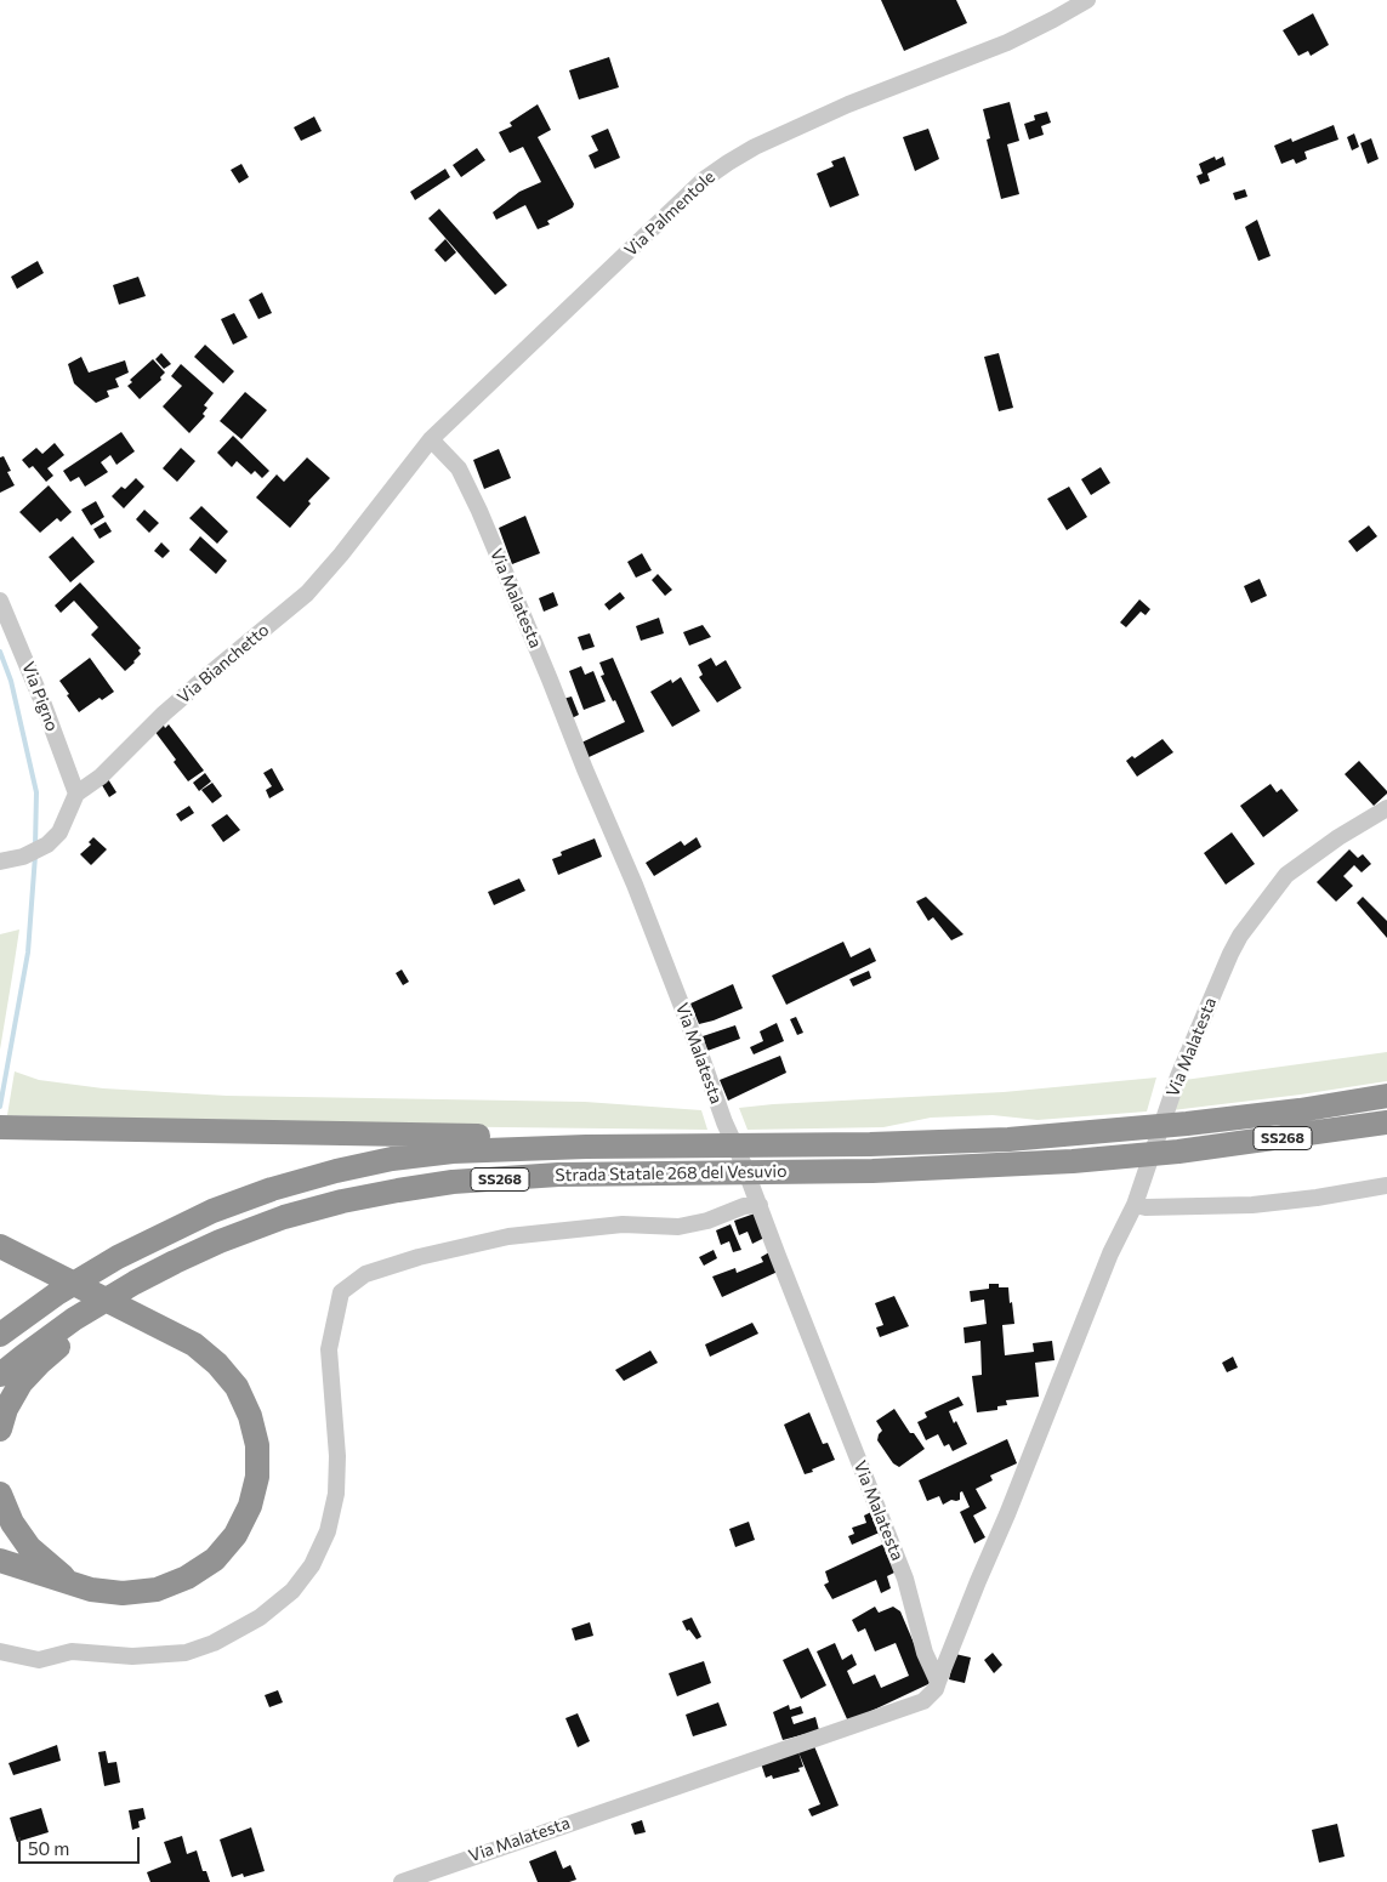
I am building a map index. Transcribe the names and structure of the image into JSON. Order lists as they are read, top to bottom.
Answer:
{
  "streets": {
    "highway": ["SS268", "Strada Statale 268 del Vesuvio"],
    "street": [
      "Via Palmentole",
      "Via Malatesta",
      "Via Bianchetto",
      "Via Pigno"
    ]
  },
  "crossings": [
    ["Via Palmentole", "Via Malatesta"],
    ["Via Palmentole", "Via Bianchetto"],
    ["Via Malatesta", "Via Bianchetto"],
    ["Via Bianchetto", "Via Pigno"]
  ],
  "scale_bar": "50 m"
}
